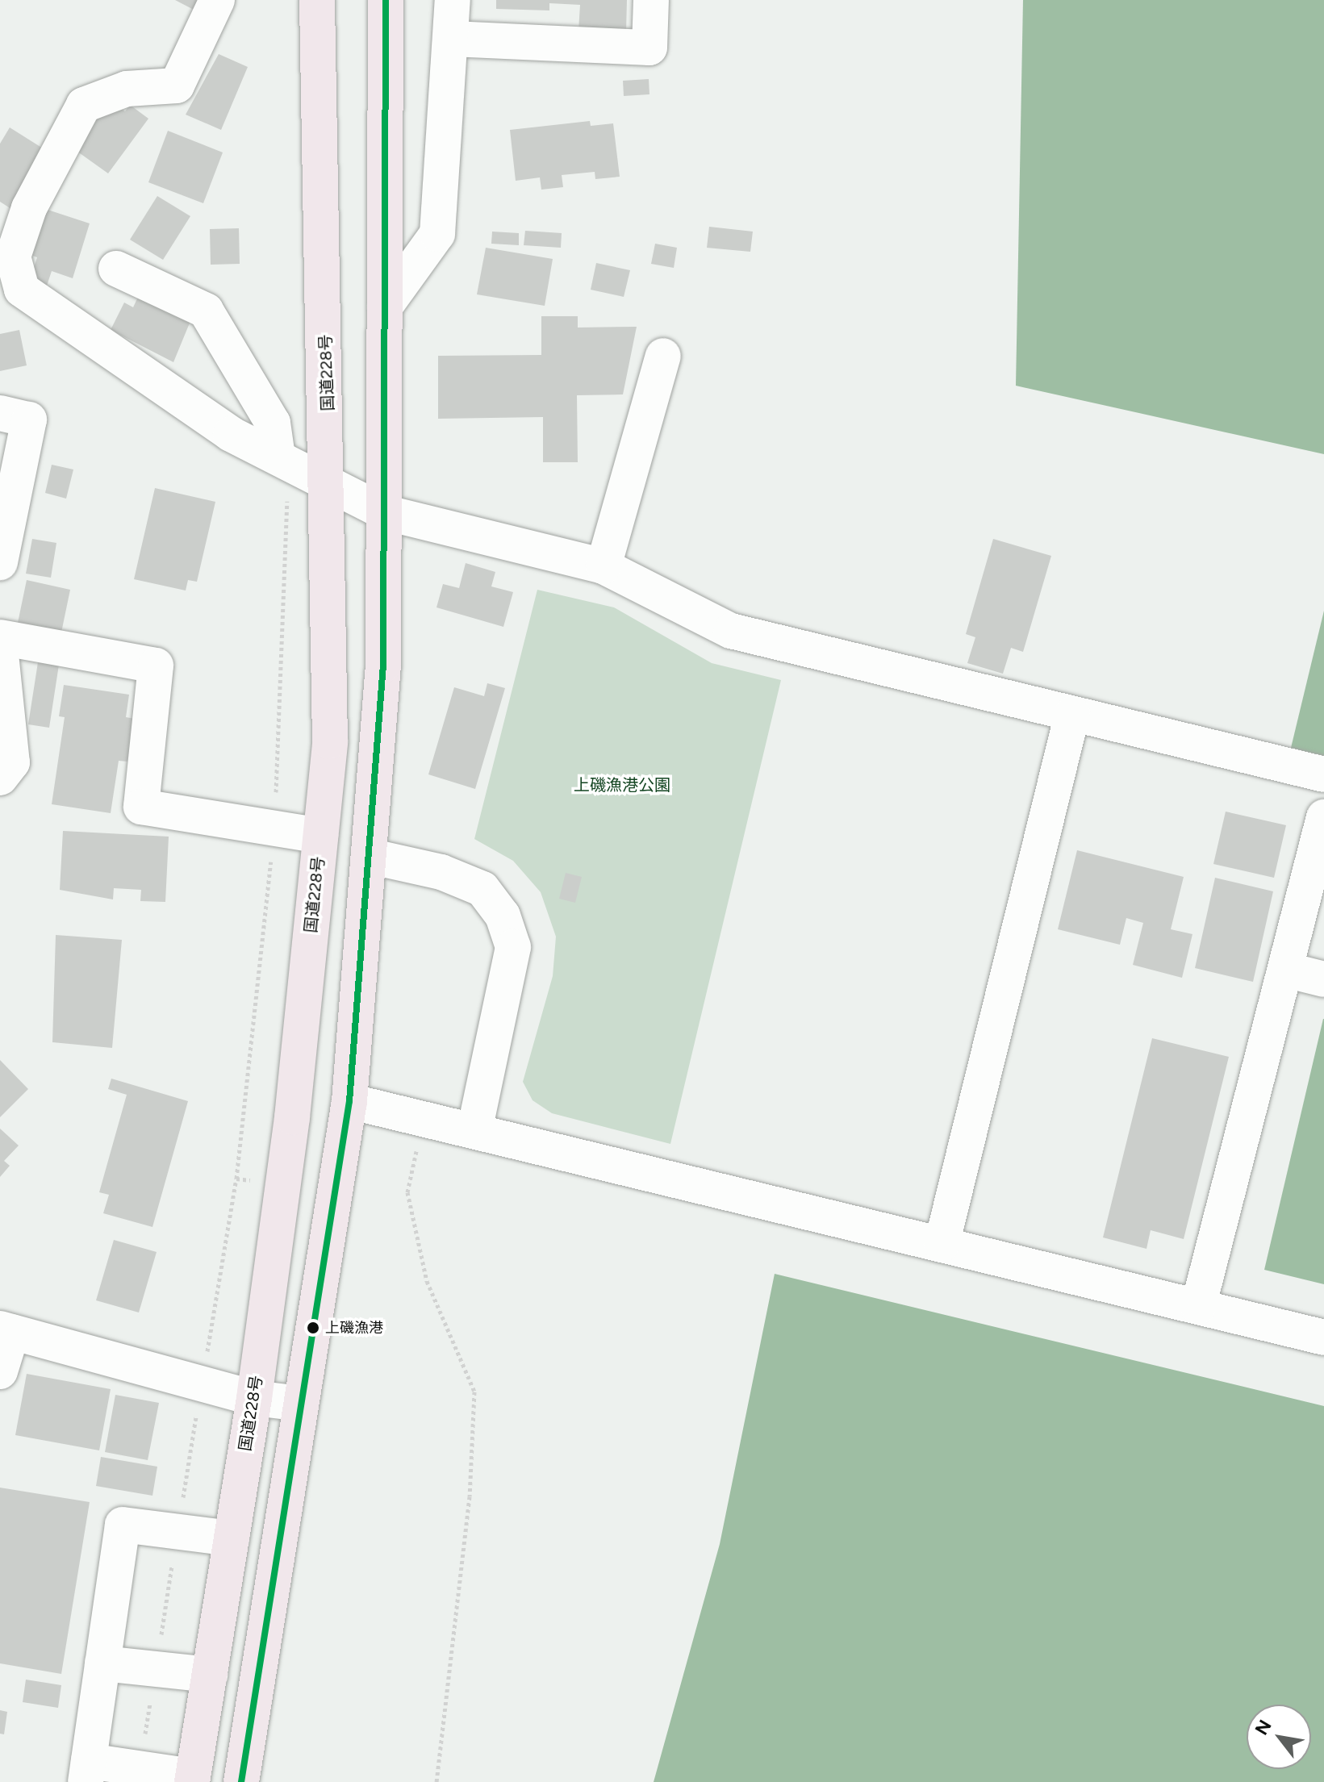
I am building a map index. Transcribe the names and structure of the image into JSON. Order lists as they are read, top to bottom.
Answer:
{
  "streets": {
    "highway": ["国道228号"]
  },
  "parks": ["上磯漁港公園"],
  "places": ["上磯漁港"],
  "north": "top left"
}
